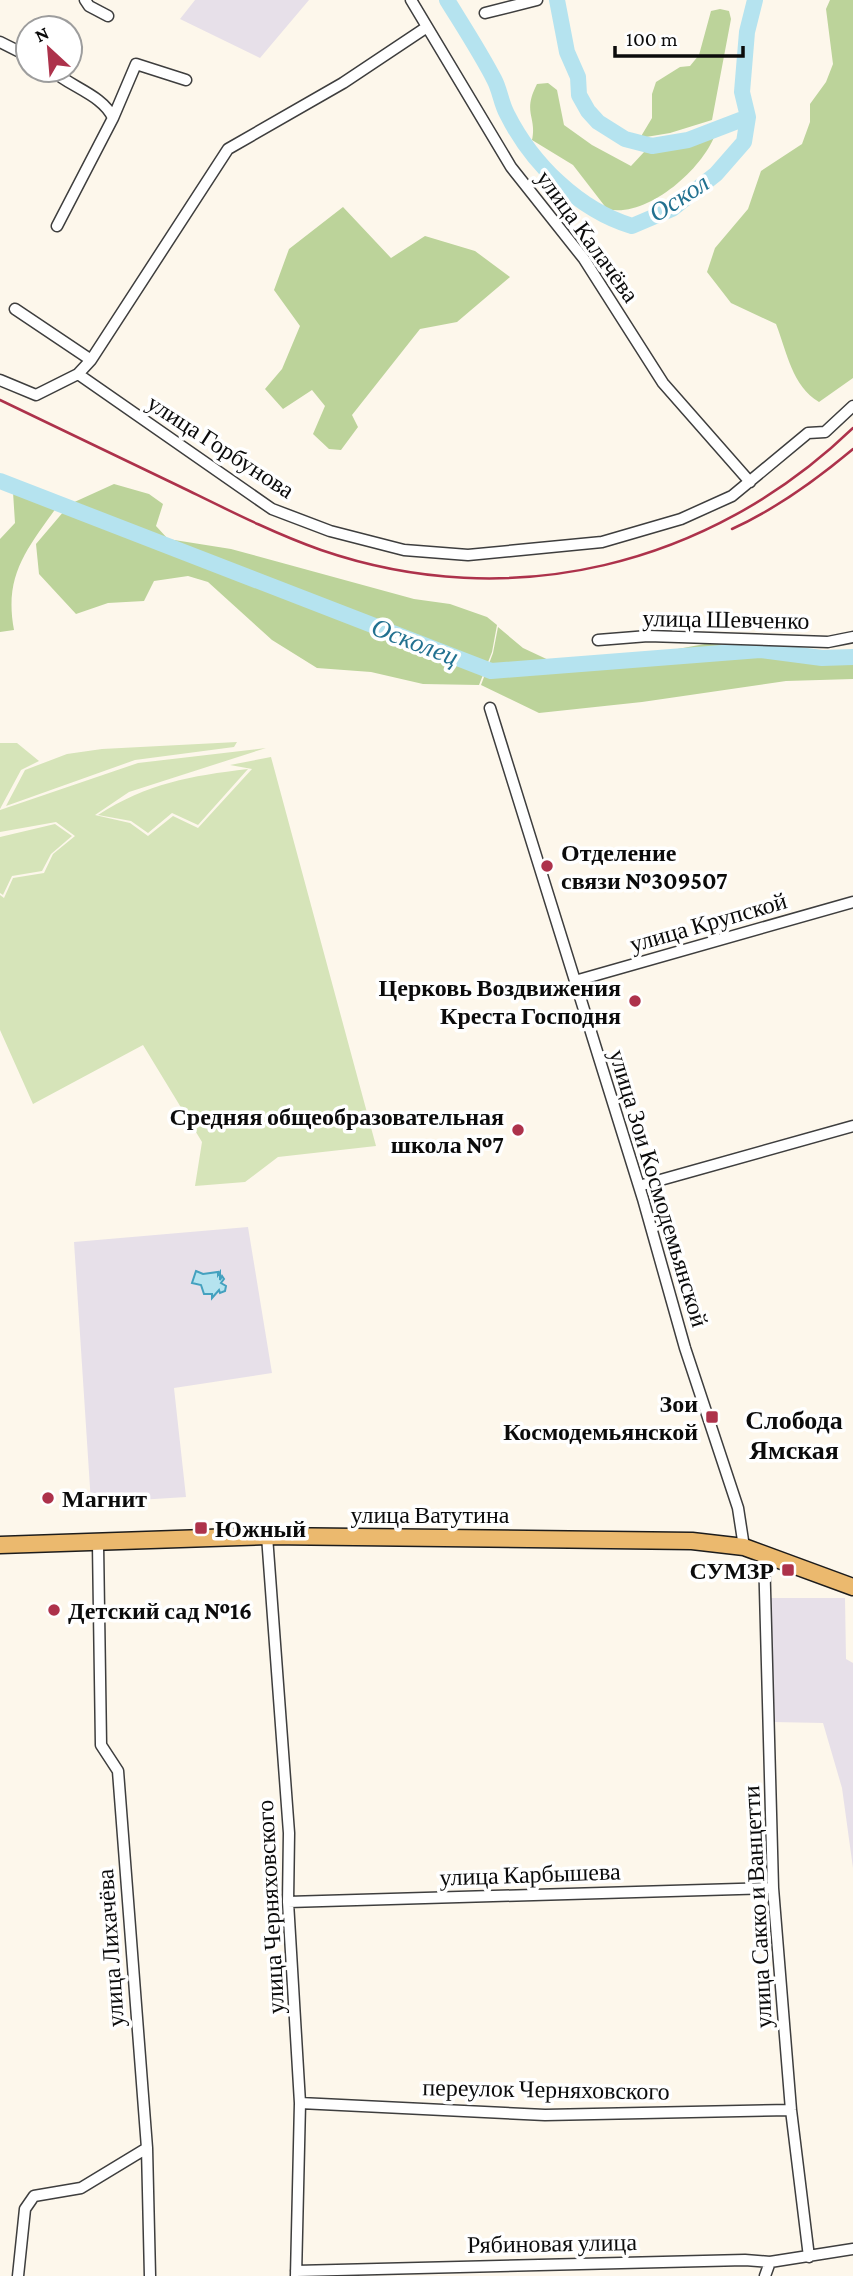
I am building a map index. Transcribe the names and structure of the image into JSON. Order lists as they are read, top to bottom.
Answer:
{
  "streets": {
    "main road": ["улица Ватутина"],
    "street": [
      "улица Калачёва",
      "улица Горбунова",
      "улица Шевченко",
      "улица Крупской",
      "улица Зои Космодемьянской",
      "улица Карбышева",
      "улица Черняховского",
      "улица Сакко и Ванцетти",
      "улица Лихачёва",
      "переулок Черняховского",
      "Рябиновая улица"
    ]
  },
  "crossings": [
    ["улица Калачёва", "улица Горбунова"],
    ["улица Крупской", "улица Зои Космодемьянской"],
    ["улица Зои Космодемьянской", "улица Ватутина"],
    ["улица Ватутина", "улица Черняховского"],
    ["улица Ватутина", "улица Сакко и Ванцетти"],
    ["улица Ватутина", "улица Лихачёва"],
    ["улица Карбышева", "улица Черняховского"],
    ["улица Карбышева", "улица Сакко и Ванцетти"],
    ["улица Черняховского", "переулок Черняховского"],
    ["улица Черняховского", "Рябиновая улица"],
    ["улица Сакко и Ванцетти", "переулок Черняховского"],
    ["улица Сакко и Ванцетти", "Рябиновая улица"]
  ],
  "districts": ["Слобода Ямская"],
  "water": ["Оскол", "Осколец"],
  "places": {
    "other": [
      "Отделение связи №309507",
      "Церковь Воздвижения Креста Господня",
      "Средняя общеобразовательная школа №7",
      "Магнит",
      "Детский сад №16"
    ],
    "transit": ["Зои Космодемьянской", "Южный", "СУМЗР"]
  },
  "scale_bar": "100 m",
  "north": "top left"
}
